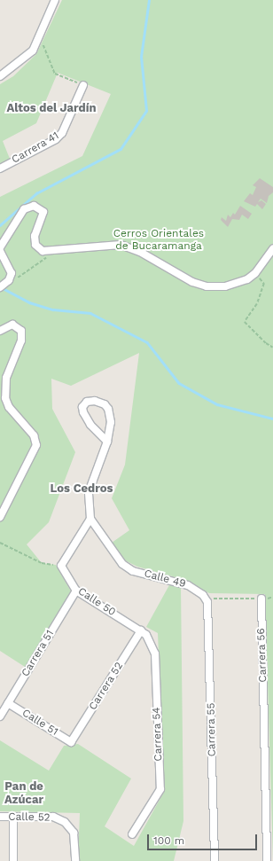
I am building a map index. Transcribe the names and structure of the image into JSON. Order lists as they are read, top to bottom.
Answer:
{
  "streets": {
    "street": [
      "Carrera 41",
      "Calle 49",
      "Calle 50",
      "Carrera 51",
      "Carrera 56",
      "Carrera 52",
      "Calle 51",
      "Carrera 55",
      "Carrera 54",
      "Calle 52"
    ]
  },
  "crossings": [
    ["Calle 49", "Carrera 55"],
    ["Calle 50", "Carrera 51"],
    ["Calle 50", "Carrera 52"],
    ["Calle 50", "Carrera 54"],
    ["Carrera 51", "Calle 51"],
    ["Carrera 52", "Calle 51"],
    ["Carrera 52", "Carrera 54"]
  ],
  "districts": ["Altos del Jardín", "Los Cedros", "Pan de Azúcar"],
  "parks": ["Cerros Orientales de Bucaramanga"],
  "scale_bar": "100 m"
}
